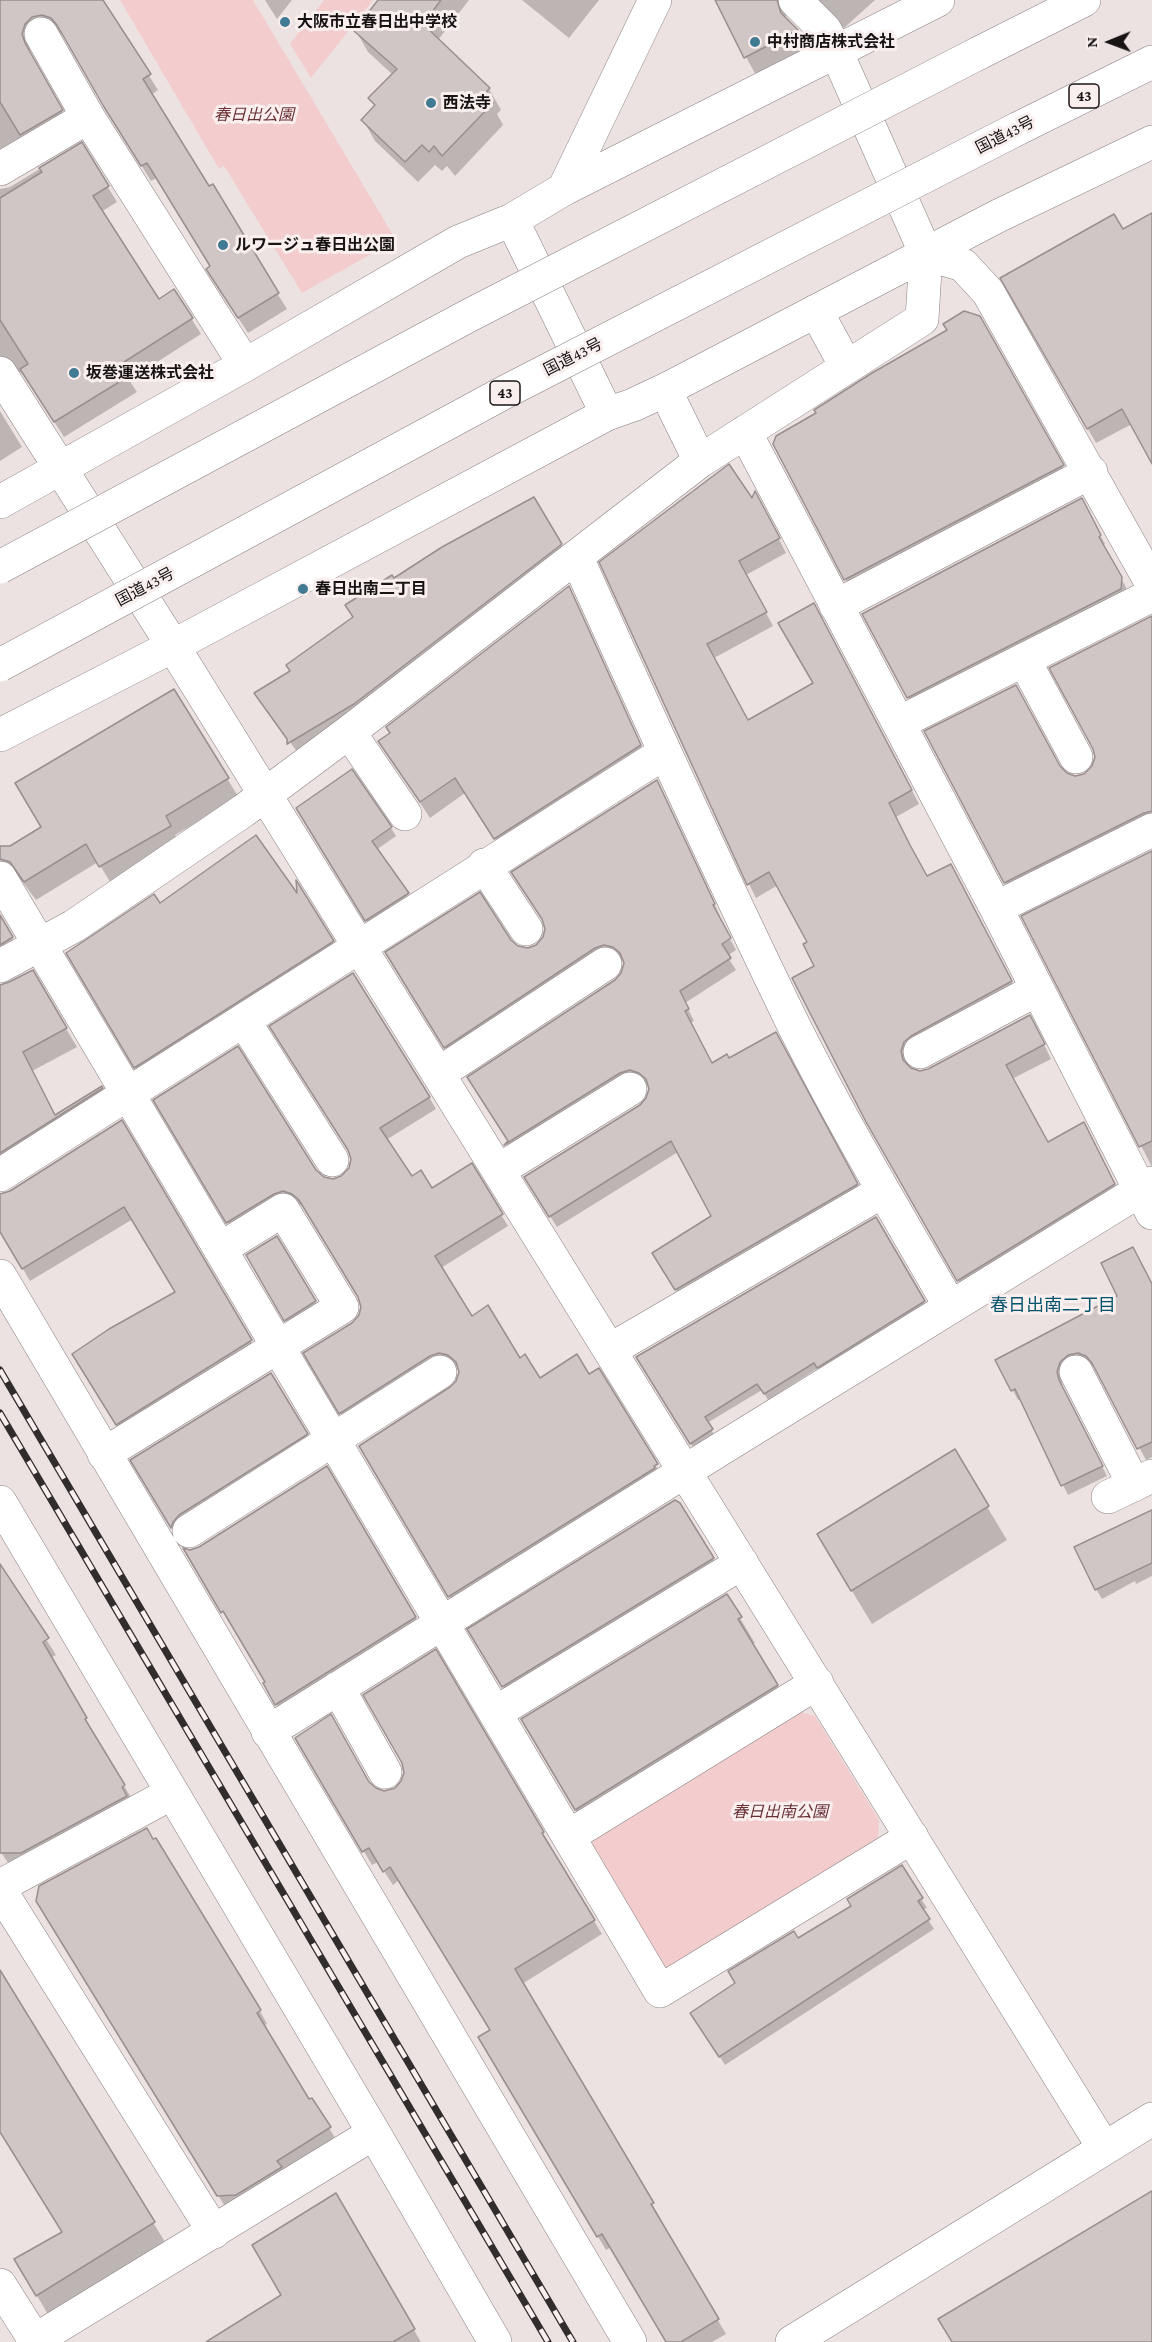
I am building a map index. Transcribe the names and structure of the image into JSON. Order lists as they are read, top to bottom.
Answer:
{
  "streets": {
    "main road": ["43", "国道43号"]
  },
  "districts": ["春日出南二丁目"],
  "parks": ["春日出公園", "春日出南公園"],
  "places": [
    "大阪市立春日出中学校",
    "中村商店株式会社",
    "西法寺",
    "ルワージュ春日出公園",
    "坂巻運送株式会社",
    "春日出南二丁目"
  ],
  "north": "left"
}
